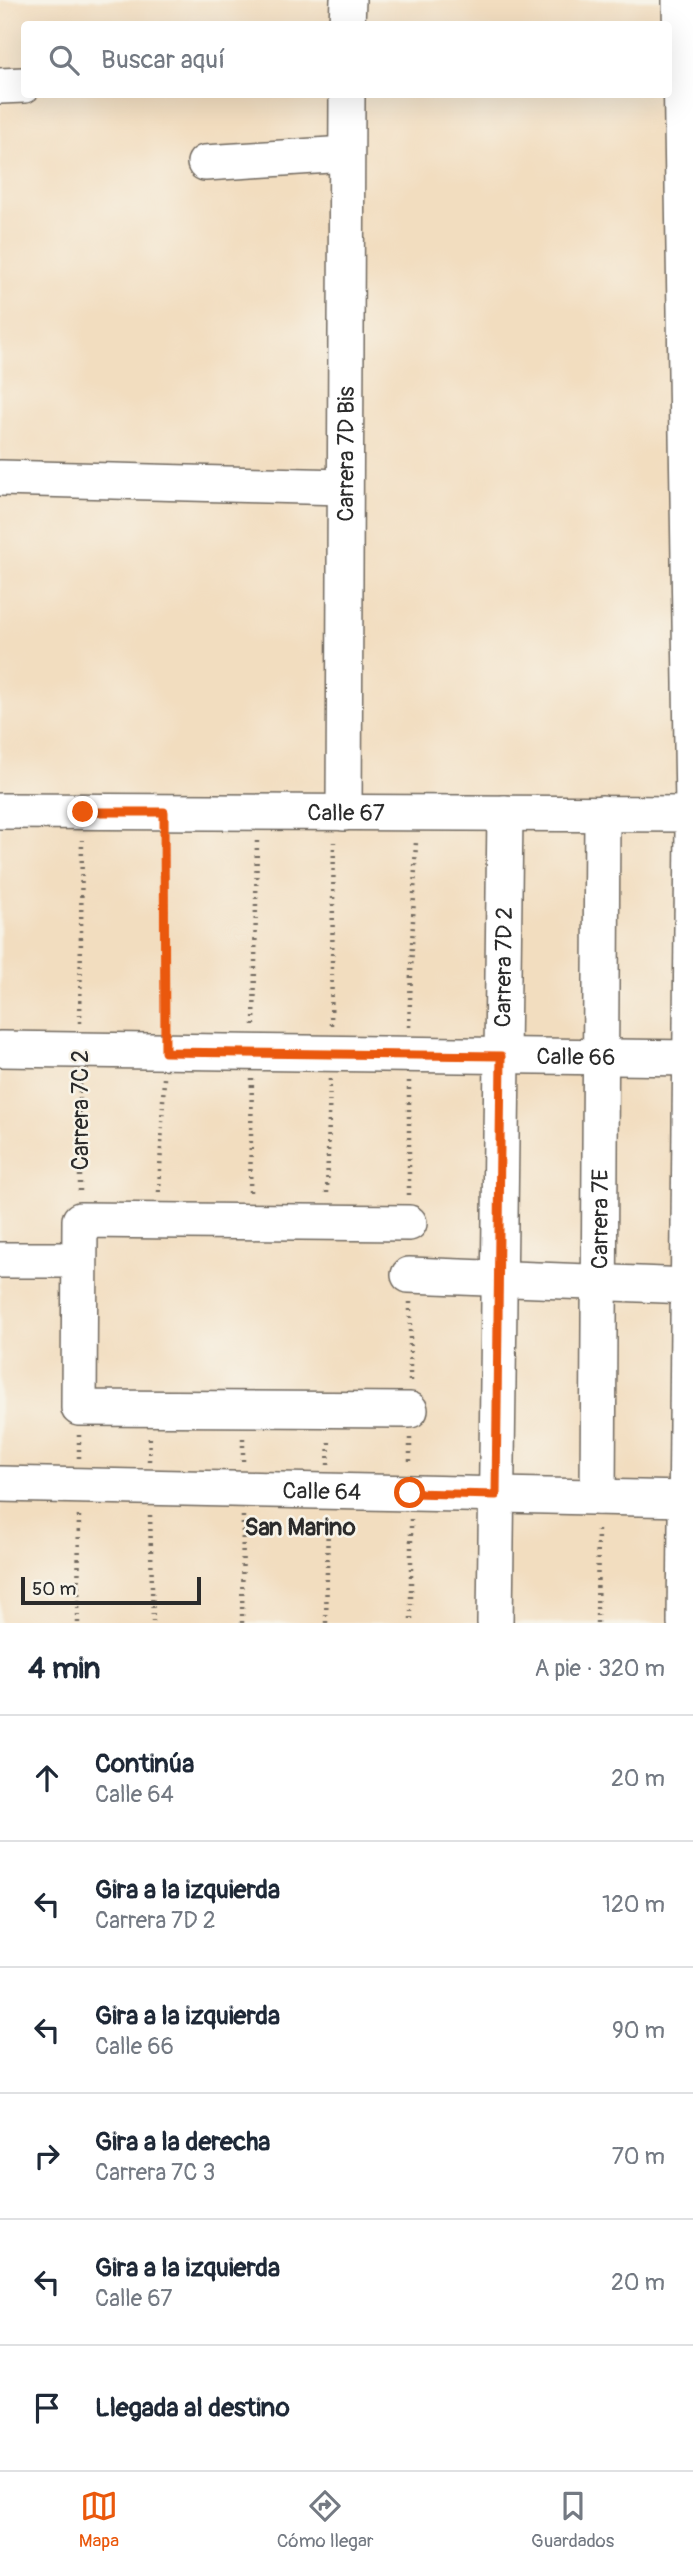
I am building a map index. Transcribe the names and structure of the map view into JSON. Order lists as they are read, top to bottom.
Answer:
{
  "streets": {
    "street": [
      "Carrera 7D Bis",
      "Calle 67",
      "Carrera 7D 2",
      "Calle 66",
      "Carrera 7E",
      "Calle 64"
    ],
    "path": ["Carrera 7C 2"]
  },
  "crossings": [
    ["Carrera 7D Bis", "Calle 67"],
    ["Calle 67", "Carrera 7D 2"],
    ["Calle 67", "Carrera 7C 2"],
    ["Calle 67", "Carrera 7E"],
    ["Carrera 7D 2", "Calle 66"],
    ["Carrera 7D 2", "Calle 64"],
    ["Calle 66", "Carrera 7C 2"],
    ["Calle 66", "Carrera 7E"],
    ["Carrera 7E", "Calle 64"]
  ],
  "districts": ["San Marino"],
  "scale_bar": "50 m",
  "page": {
    "search": "Buscar aquí",
    "scale": "50 m",
    "heading": ["4 min", "A pie · 320 m"],
    "list": [
      ["Continúa", "Calle 64", "20 m"],
      ["Gira a la izquierda", "Carrera 7D 2", "120 m"],
      ["Gira a la izquierda", "Calle 66", "90 m"],
      ["Gira a la derecha", "Carrera 7C 3", "70 m"],
      ["Gira a la izquierda", "Calle 67", "20 m"],
      "Llegada al destino"
    ],
    "nav": ["Mapa", "Cómo llegar", "Guardados"]
  }
}
